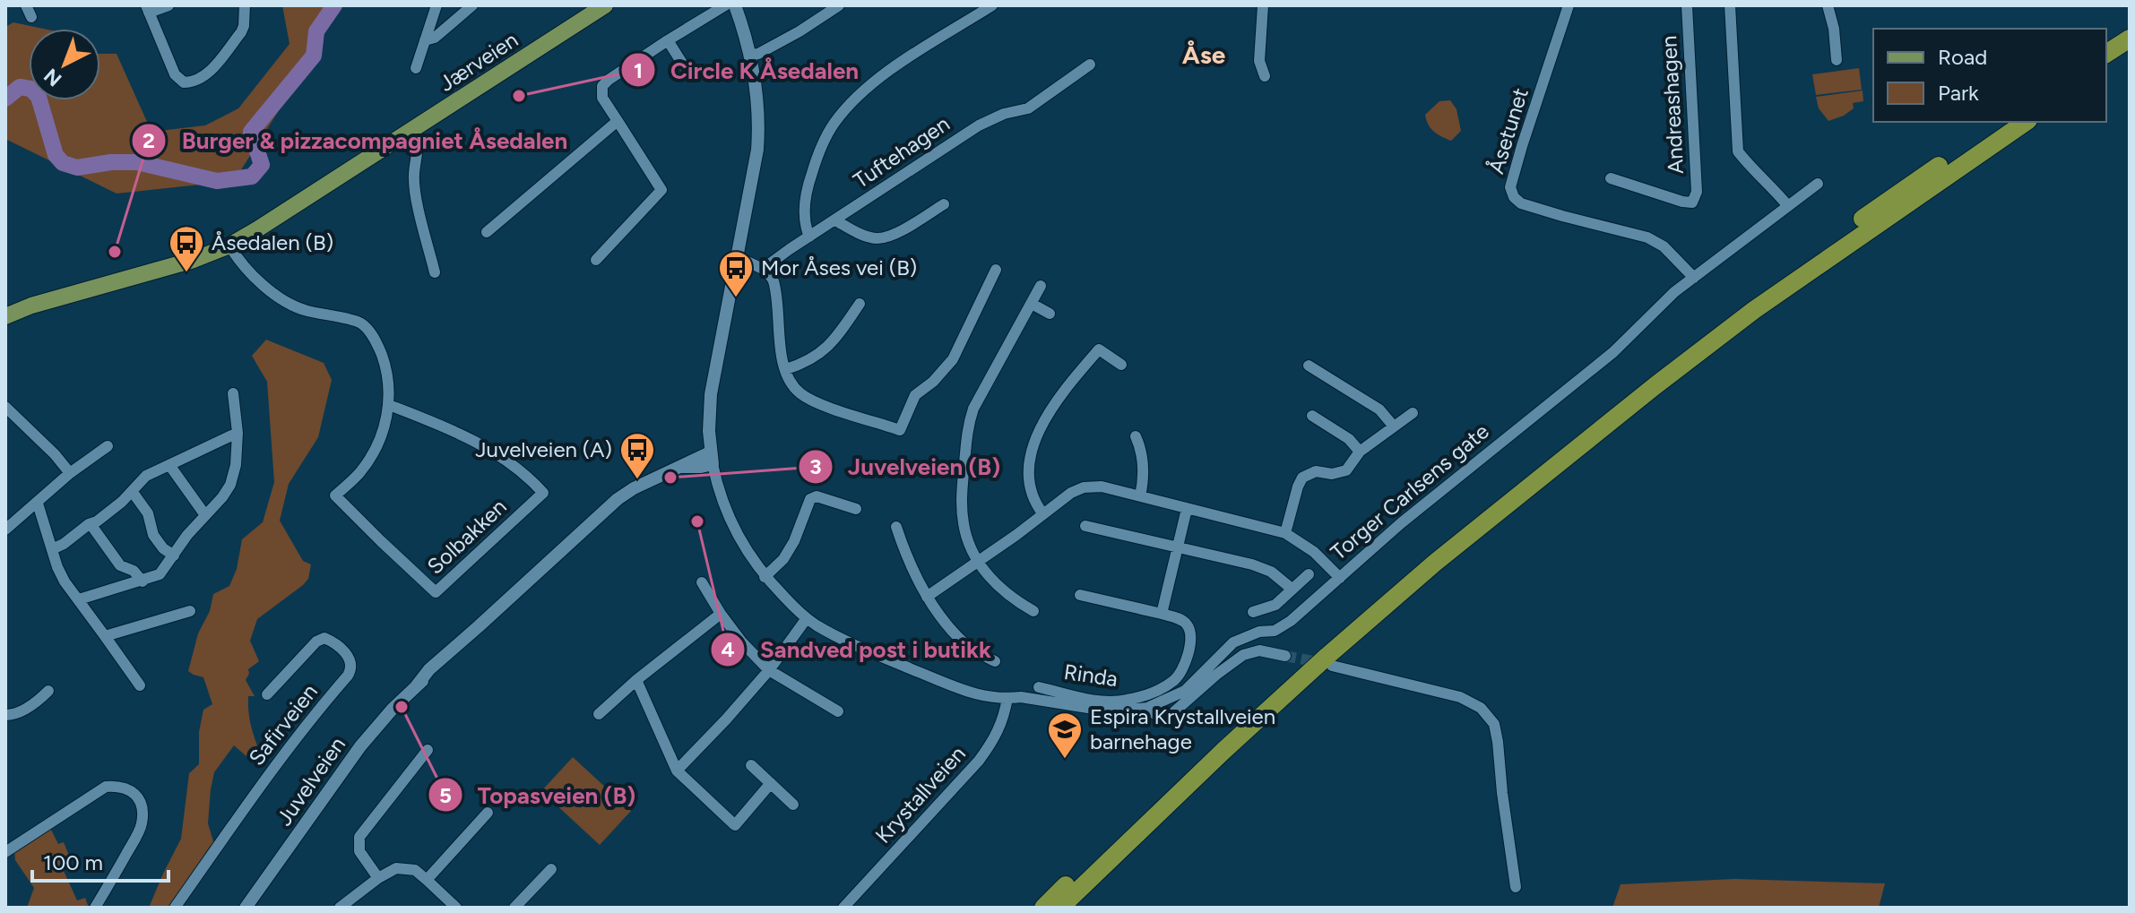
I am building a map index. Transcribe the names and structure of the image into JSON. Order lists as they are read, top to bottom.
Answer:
{
  "streets": {
    "main road": ["Jærveien"],
    "street": [
      "Andreashagen",
      "Åsetunet",
      "Tuftehagen",
      "Torger Carlsens gate",
      "Solbakken",
      "Rinda",
      "Safirveien",
      "Juvelveien",
      "Krystallveien"
    ]
  },
  "crossings": [
    ["Jærveien", "Solbakken"],
    ["Åsetunet", "Torger Carlsens gate"],
    ["Torger Carlsens gate", "Krystallveien"]
  ],
  "districts": ["Åse"],
  "places": {
    "other": [
      "Circle K Åsedalen",
      "Burger & pizzacompagniet Åsedalen",
      "Juvelveien (B)",
      "Sandved post i butikk",
      "Topasveien (B)"
    ],
    "bus stop": ["Åsedalen (B)", "Mor Åses vei (B)", "Juvelveien (A)"],
    "school or university": ["Espira Krystallveien barnehage"]
  },
  "legend": ["Road", "Park"],
  "scale_bar": "100 m",
  "north": "bottom left"
}
